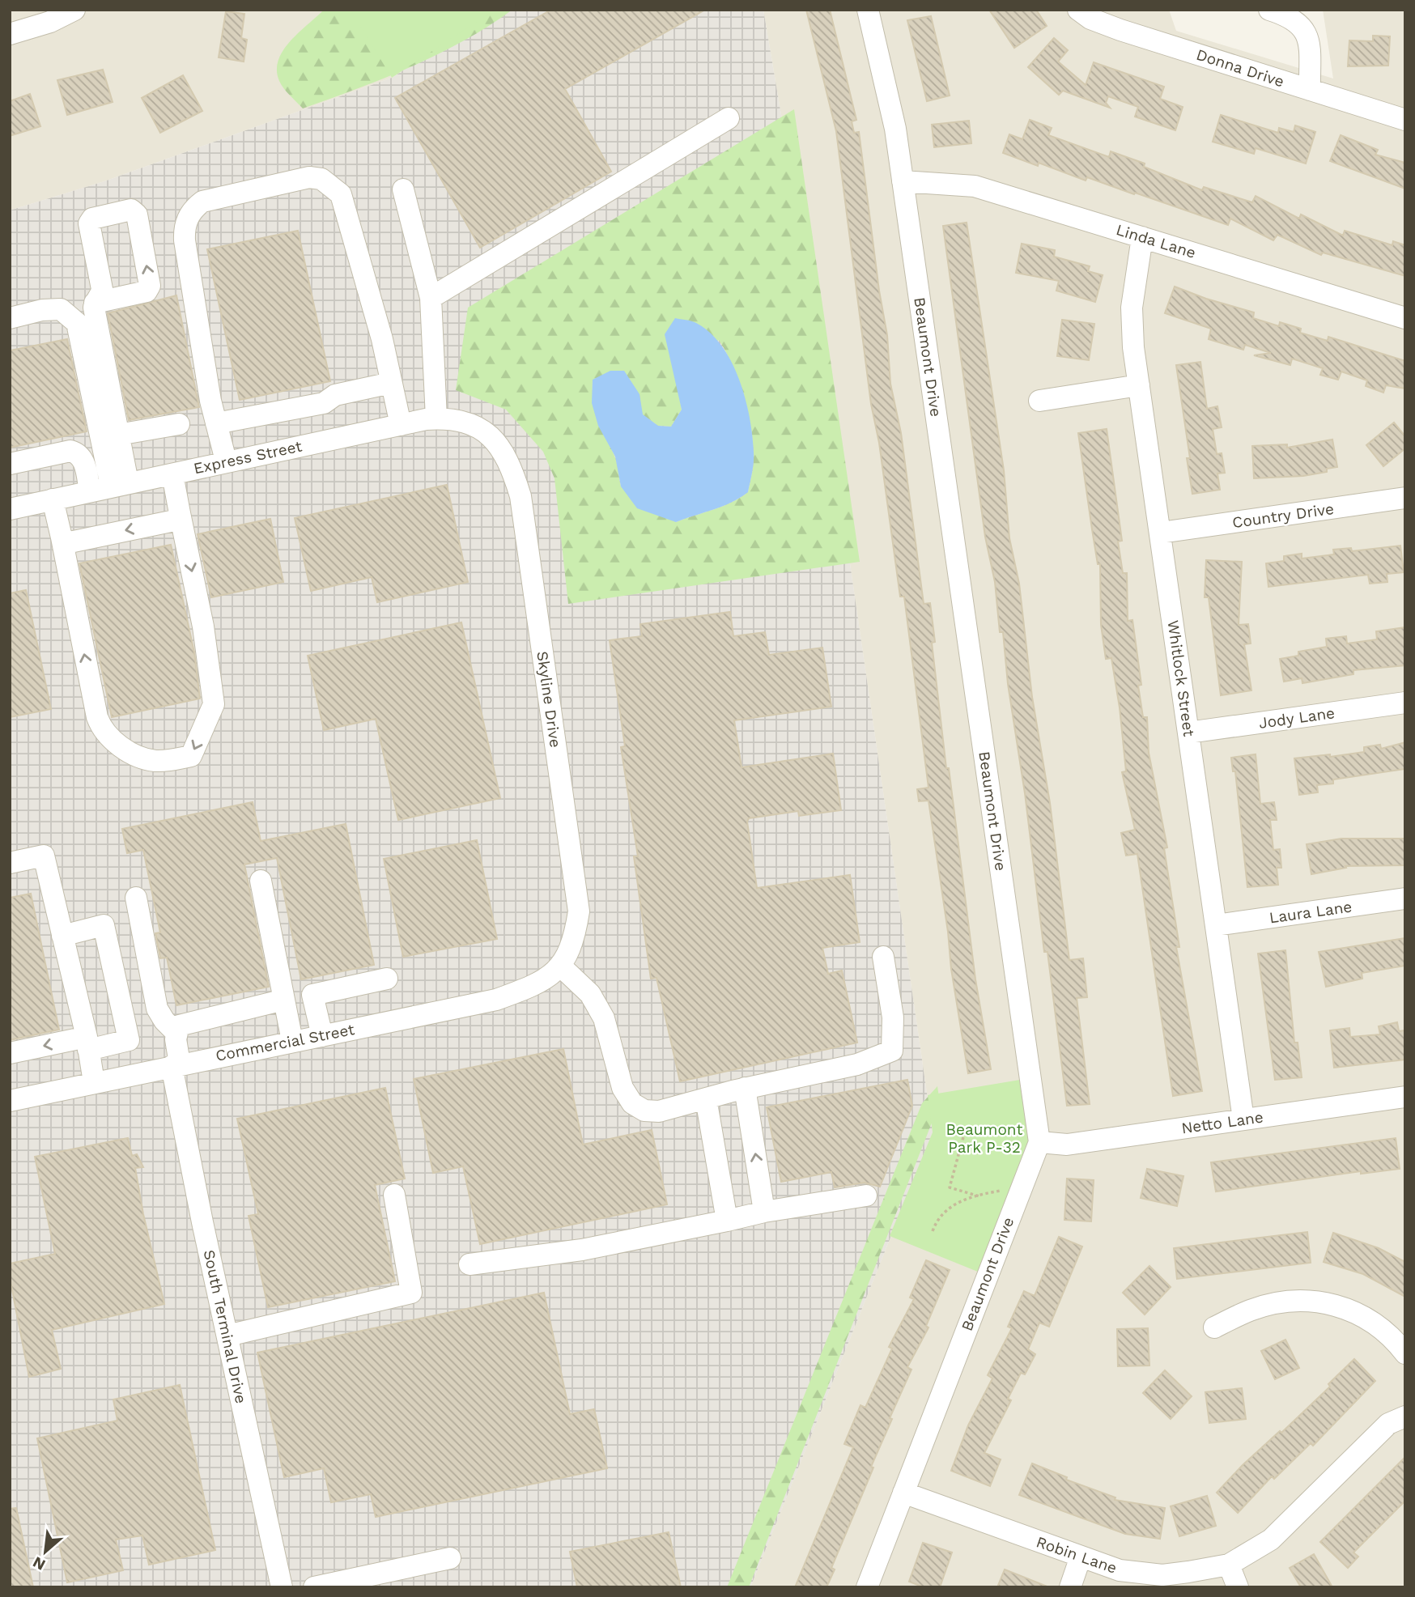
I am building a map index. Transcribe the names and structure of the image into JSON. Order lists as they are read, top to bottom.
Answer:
{
  "streets": {
    "street": [
      "Donna Drive",
      "Linda Lane",
      "Beaumont Drive",
      "Express Street",
      "Country Drive",
      "Whitlock Street",
      "Skyline Drive",
      "Jody Lane",
      "Laura Lane",
      "Commercial Street",
      "Netto Lane",
      "South Terminal Drive",
      "Robin Lane"
    ]
  },
  "crossings": [
    ["Linda Lane", "Beaumont Drive"],
    ["Linda Lane", "Whitlock Street"],
    ["Beaumont Drive", "Netto Lane"],
    ["Beaumont Drive", "Robin Lane"],
    ["Express Street", "Skyline Drive"],
    ["Country Drive", "Whitlock Street"],
    ["Whitlock Street", "Jody Lane"],
    ["Whitlock Street", "Laura Lane"],
    ["Whitlock Street", "Netto Lane"],
    ["Skyline Drive", "Commercial Street"],
    ["Commercial Street", "South Terminal Drive"]
  ],
  "parks": ["Beaumont Park P-32"],
  "north": "bottom left"
}
